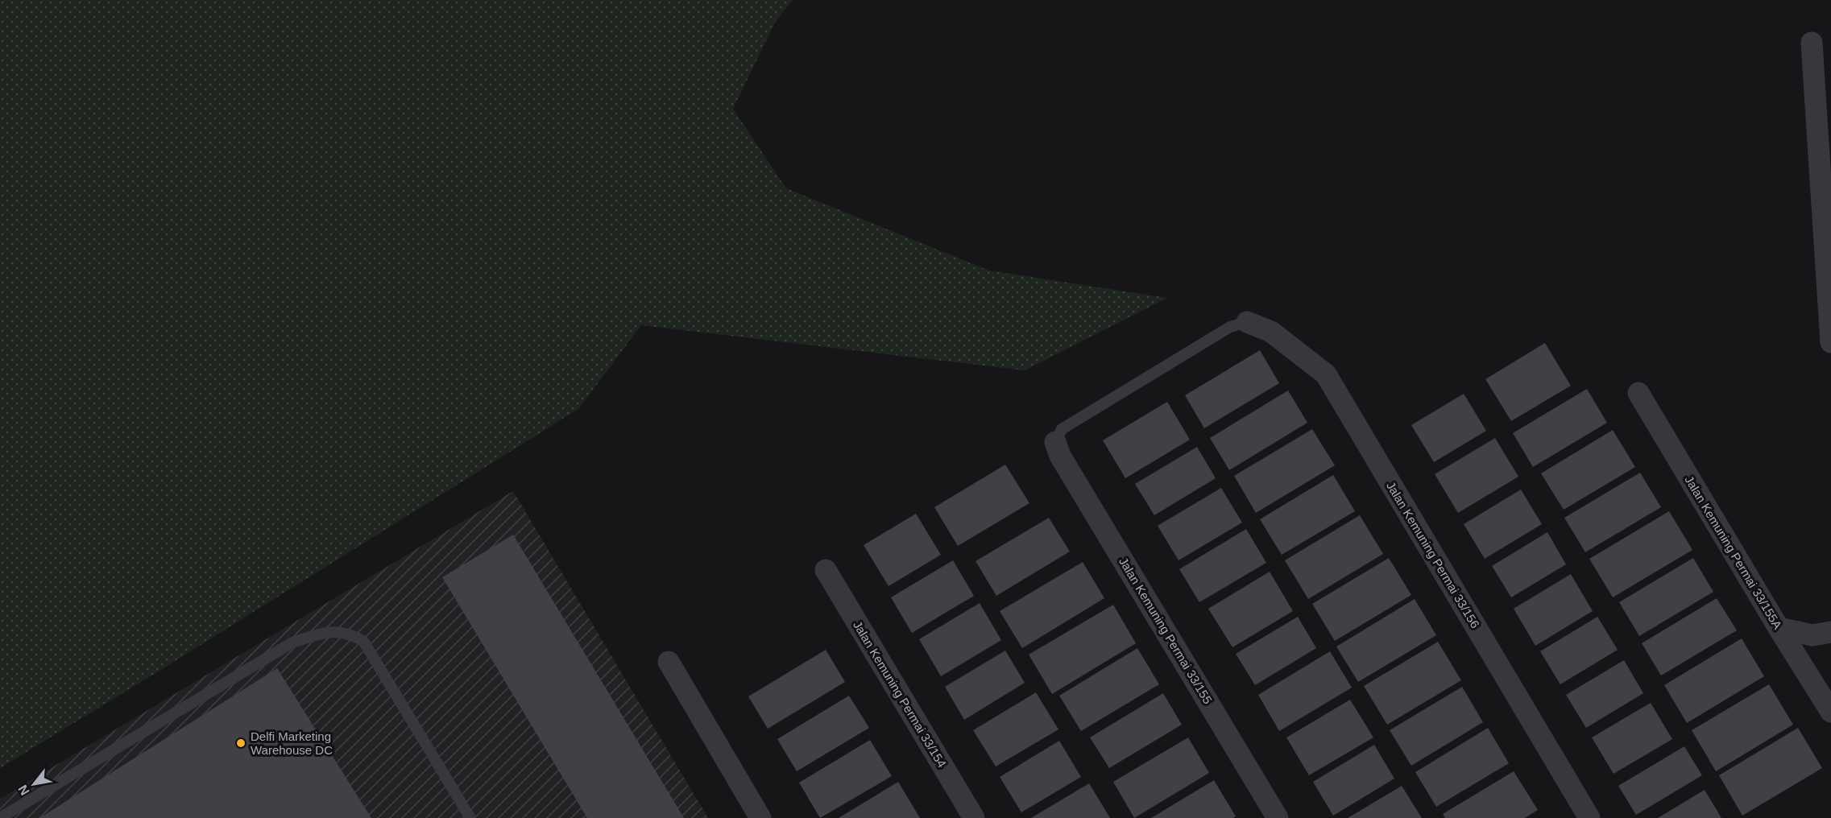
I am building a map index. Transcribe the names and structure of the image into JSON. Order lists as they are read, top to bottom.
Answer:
{
  "streets": {
    "street": [
      "Jalan Kemuning Permai 33/155A",
      "Jalan Kemuning Permai 33/156",
      "Jalan Kemuning Permai 33/155",
      "Jalan Kemuning Permai 33/154"
    ]
  },
  "places": ["Delfi Marketing Warehouse DC"],
  "north": "bottom left"
}
